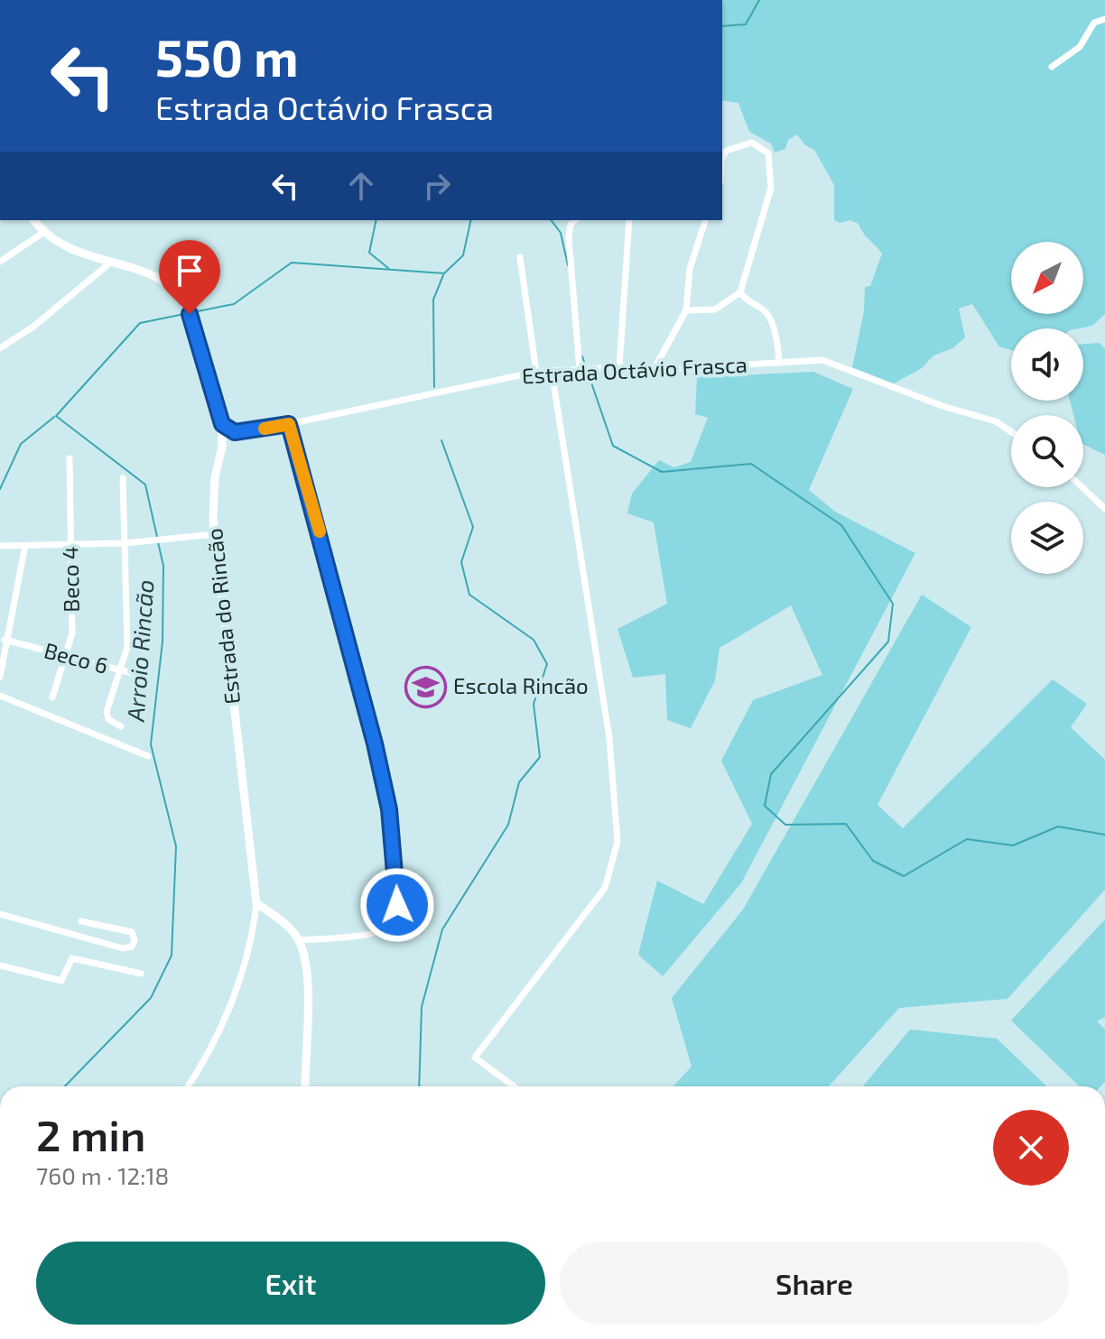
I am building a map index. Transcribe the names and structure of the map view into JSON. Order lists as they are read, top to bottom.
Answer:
{
  "streets": {
    "street": [
      "Estrada Octávio Frasca",
      "Beco 4",
      "Estrada do Rincão",
      "Beco 6"
    ]
  },
  "crossings": [
    ["Beco 4", "Beco 6"]
  ],
  "water": ["Arroio Rincão"],
  "places": {
    "school or university": ["Escola Rincão"]
  },
  "north": "bottom left",
  "page": {
    "turn": ["550 m", "Estrada Octávio Frasca"],
    "heading": ["2 min", "760 m · 12:18"],
    "buttons": ["Exit", "Share"]
  }
}
